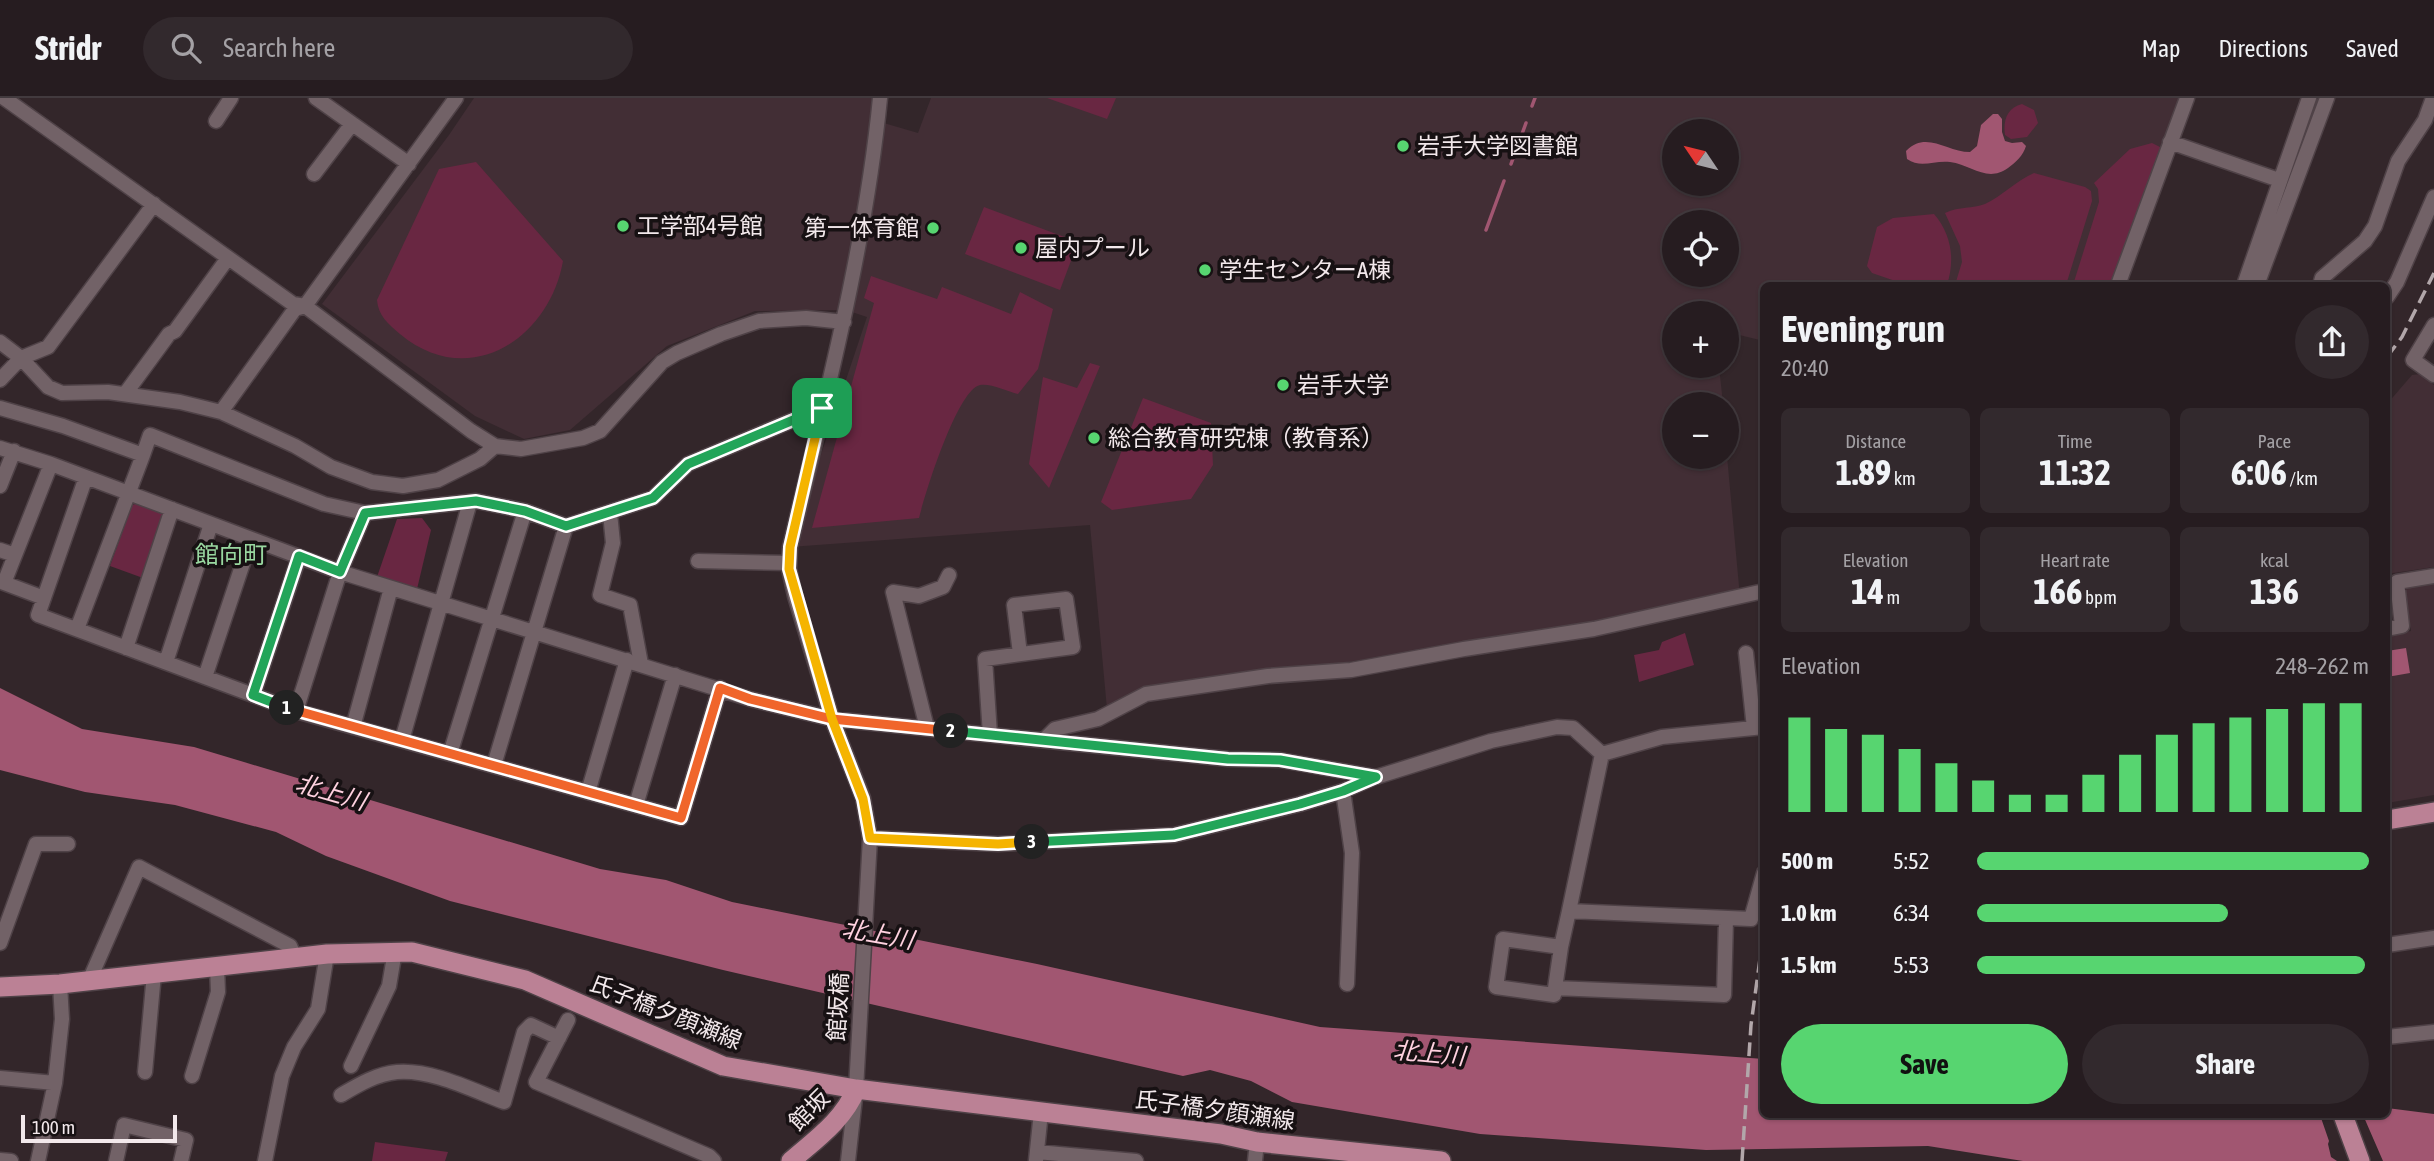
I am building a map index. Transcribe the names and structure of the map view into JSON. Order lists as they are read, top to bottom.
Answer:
{
  "streets": {
    "main road": ["氏子橋夕顔瀬線", "館坂"],
    "street": ["館坂橋"]
  },
  "crossings": [
    ["館坂橋", "氏子橋夕顔瀬線"],
    ["館坂橋", "館坂"],
    ["氏子橋夕顔瀬線", "館坂"]
  ],
  "districts": ["館向町"],
  "water": ["北上川"],
  "places": [
    "岩手大学図書館",
    "工学部4号館",
    "第一体育館",
    "屋内プール",
    "学生センターA棟",
    "岩手大学",
    "総合教育研究棟（教育系）"
  ],
  "scale_bar": "100 m",
  "north": "top left",
  "page": {
    "header": "Stridr",
    "search": "Search here",
    "nav": ["Map", "Directions", "Saved"],
    "map_buttons": ["+", "−"],
    "heading": ["Evening run", "20:40"],
    "stats": [
      ["Distance", "1.89 km"],
      ["Time", "11:32"],
      ["Pace", "6:06 /km"],
      ["Elevation", "14 m"],
      ["Heart rate", "166 bpm"],
      ["kcal", "136"]
    ],
    "chart": ["Elevation", "248–262 m"],
    "pins": ["1", "2", "3"],
    "list": [
      {
        "name": "500 m",
        "note": "5:52"
      },
      {
        "name": "1.0 km",
        "note": "6:34"
      },
      {
        "name": "1.5 km",
        "note": "5:53"
      }
    ],
    "buttons": ["Save", "Share"],
    "scale": "100 m"
  }
}
